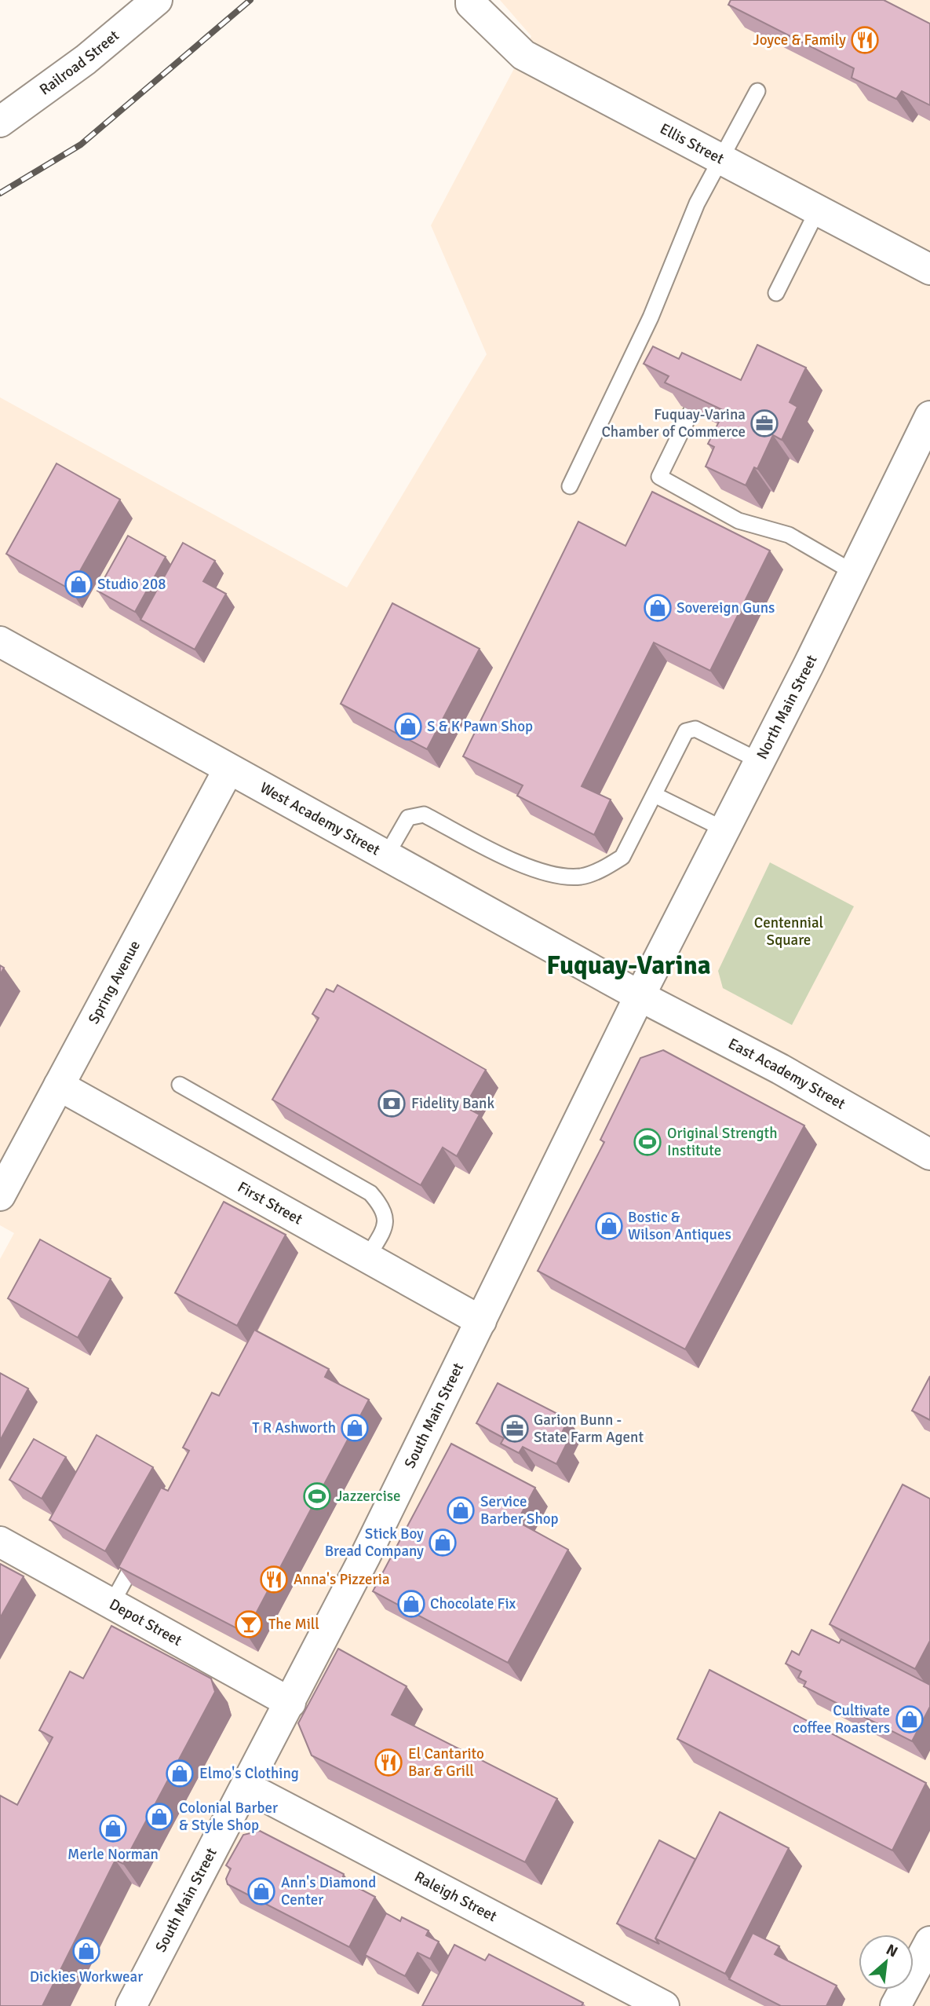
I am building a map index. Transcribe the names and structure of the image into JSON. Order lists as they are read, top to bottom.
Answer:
{
  "streets": {
    "street": [
      "Railroad Street",
      "Ellis Street",
      "North Main Street",
      "West Academy Street",
      "Spring Avenue",
      "East Academy Street",
      "First Street",
      "South Main Street",
      "Depot Street",
      "Raleigh Street"
    ]
  },
  "crossings": [
    ["North Main Street", "West Academy Street"],
    ["North Main Street", "East Academy Street"],
    ["North Main Street", "South Main Street"],
    ["West Academy Street", "Spring Avenue"],
    ["West Academy Street", "East Academy Street"],
    ["West Academy Street", "South Main Street"],
    ["Spring Avenue", "First Street"],
    ["East Academy Street", "South Main Street"],
    ["First Street", "South Main Street"],
    ["South Main Street", "Depot Street"],
    ["South Main Street", "Raleigh Street"]
  ],
  "districts": ["Fuquay-Varina"],
  "parks": ["Centennial Square"],
  "places": {
    "restaurant": ["Joyce & Family", "Anna's Pizzeria", "El Cantarito Bar & Grill"],
    "office": ["Fuquay-Varina Chamber of Commerce", "Garion Bunn - State Farm Agent"],
    "shop": [
      "Studio 208",
      "Sovereign Guns",
      "S & K Pawn Shop",
      "Bostic & Wilson Antiques",
      "T R Ashworth",
      "Service Barber Shop",
      "Stick Boy Bread Company",
      "Chocolate Fix",
      "Cultivate coffee Roasters",
      "Elmo's Clothing",
      "Colonial Barber & Style Shop",
      "Merle Norman",
      "Ann's Diamond Center",
      "Dickies Workwear"
    ],
    "bank": ["Fidelity Bank"],
    "sports": ["Original Strength Institute", "Jazzercise"],
    "bar": ["The Mill"]
  },
  "north": "top right"
}
